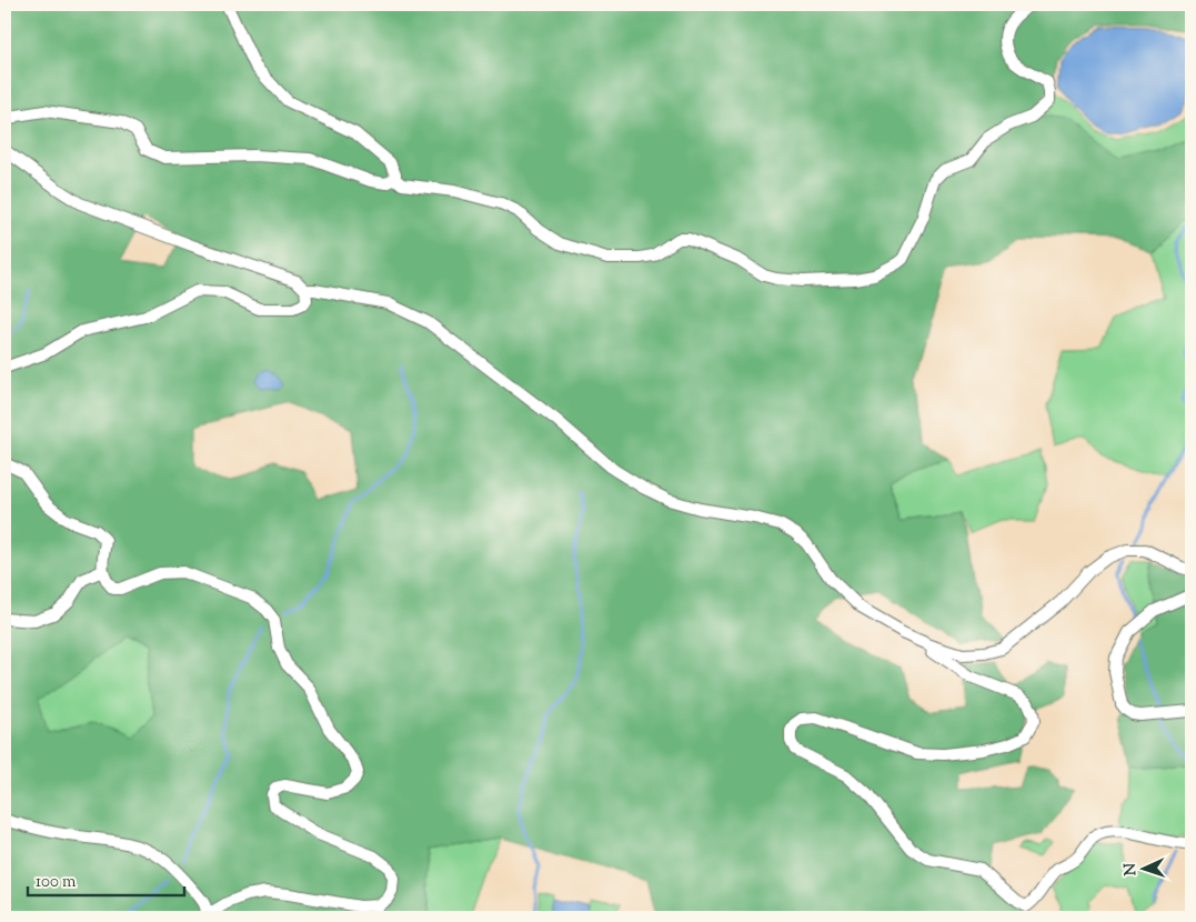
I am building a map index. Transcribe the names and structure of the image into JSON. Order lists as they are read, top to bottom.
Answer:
{
  "scale_bar": "100 m",
  "north": "left"
}
